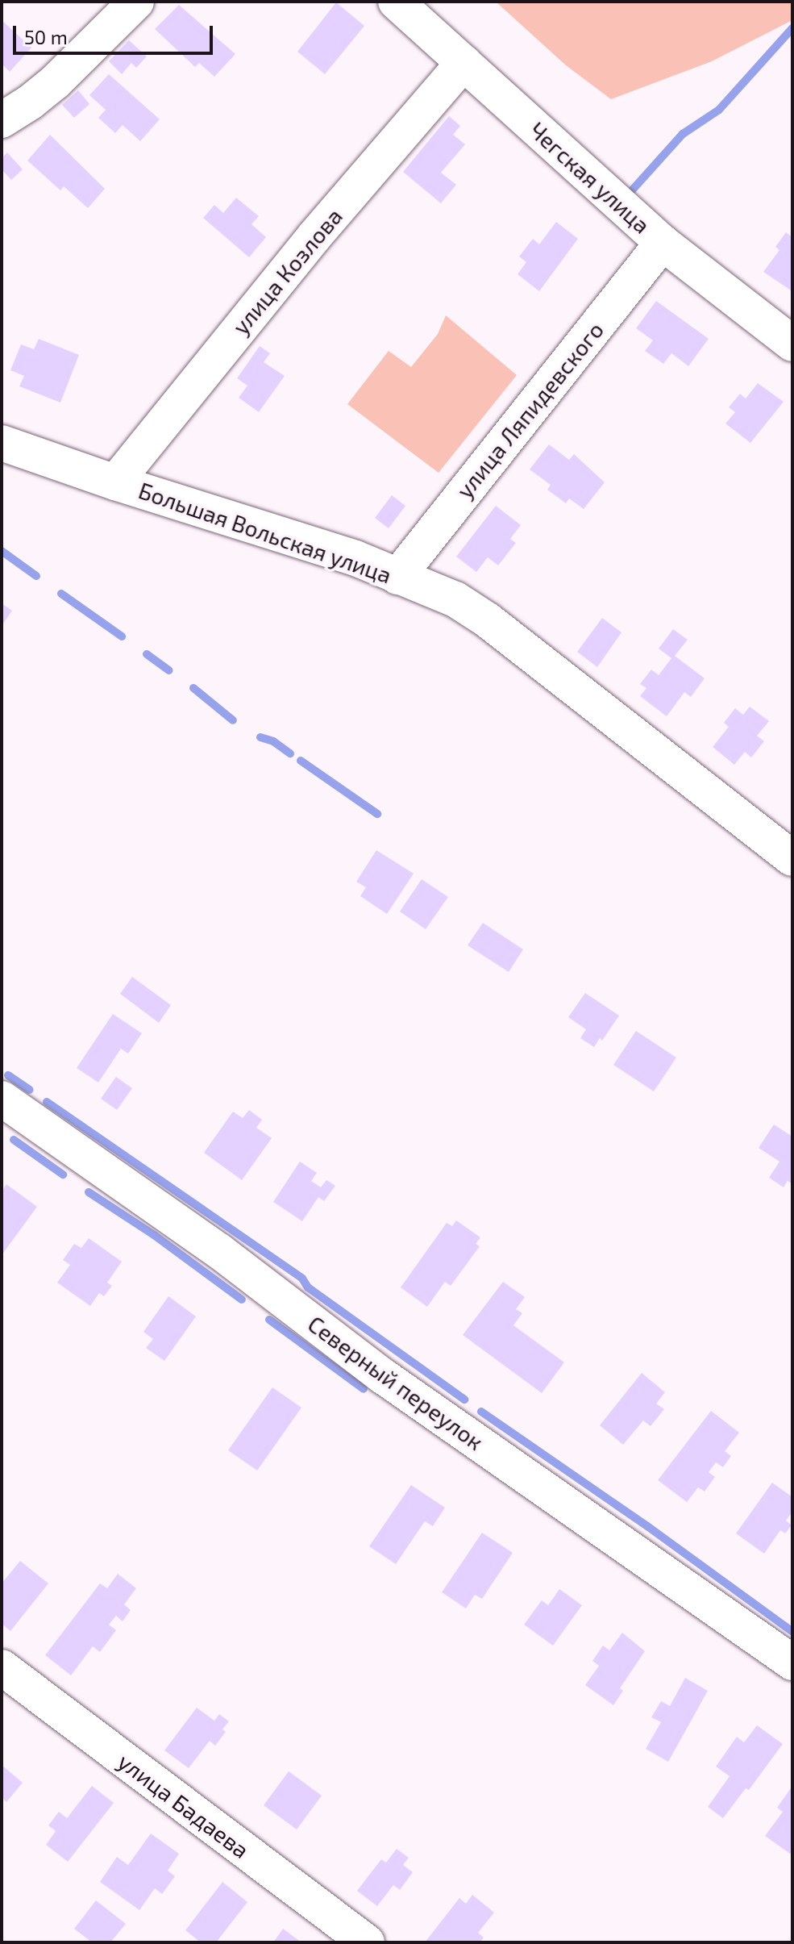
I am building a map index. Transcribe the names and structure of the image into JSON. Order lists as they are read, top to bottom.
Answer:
{
  "streets": {
    "street": [
      "Чегская улица",
      "улица Козлова",
      "улица Ляпидевского",
      "Большая Вольская улица",
      "Северный переулок",
      "улица Бадаева"
    ]
  },
  "crossings": [
    ["Чегская улица", "улица Козлова"],
    ["Чегская улица", "улица Ляпидевского"],
    ["улица Козлова", "Большая Вольская улица"],
    ["улица Ляпидевского", "Большая Вольская улица"]
  ],
  "scale_bar": "50 m"
}
